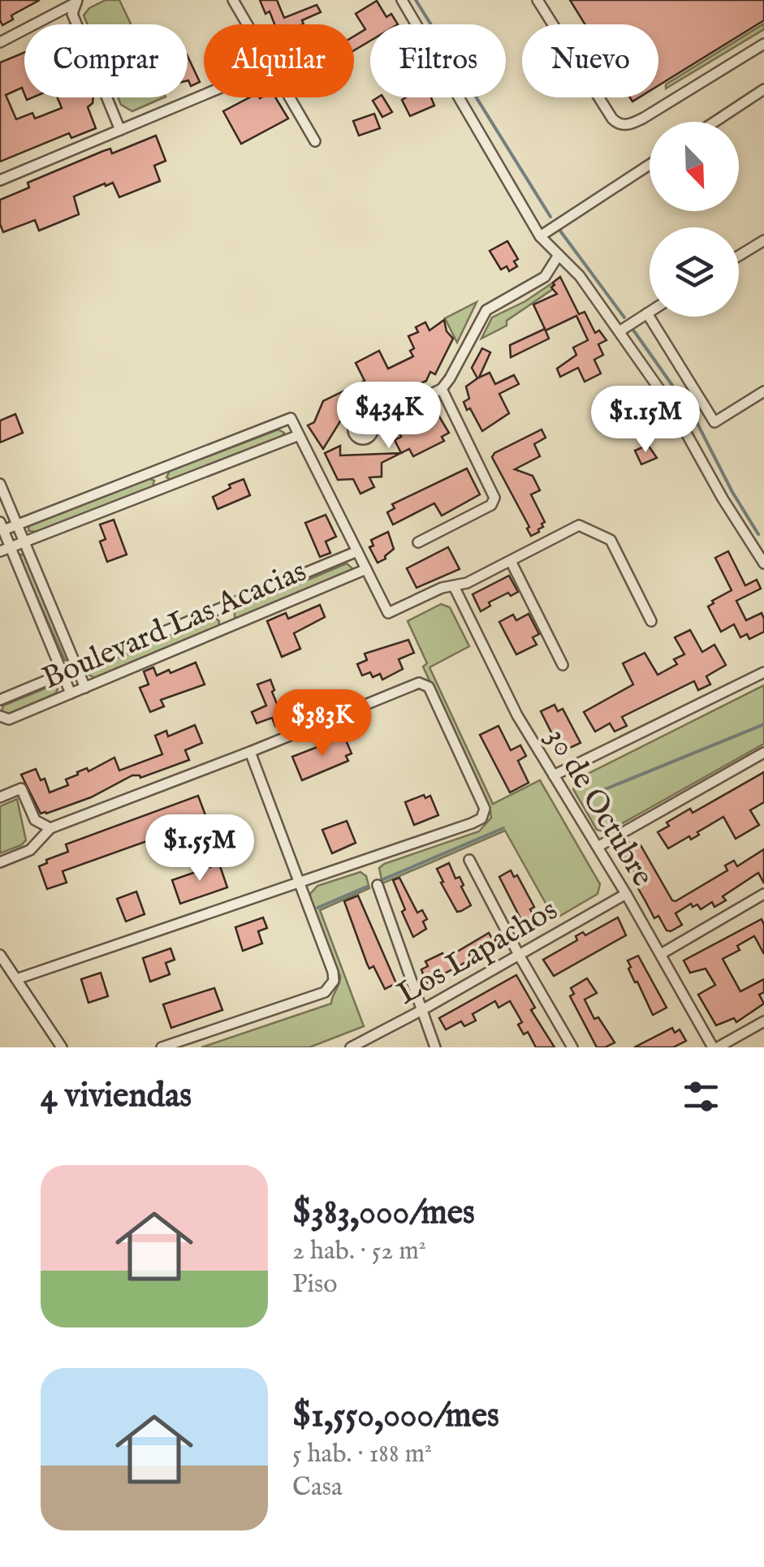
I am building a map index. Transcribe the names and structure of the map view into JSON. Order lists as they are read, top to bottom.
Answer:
{
  "streets": {
    "street": ["Boulevard Las Acacias", "30 de Octubre", "Los Lapachos"]
  },
  "crossings": [
    ["30 de Octubre", "Los Lapachos"]
  ],
  "north": "bottom right",
  "page": {
    "chip": [
      "Comprar",
      "Alquilar",
      "Filtros",
      "Nuevo"
    ],
    "price": [
      "$434K",
      "$1.15M",
      "$383K",
      "$1.55M"
    ],
    "heading": "4 viviendas",
    "list": [
      {
        "name": "$383,000/mes",
        "note": "2 hab. · 52 m² · Piso"
      },
      {
        "name": "$1,550,000/mes",
        "note": "5 hab. · 188 m² · Casa"
      }
    ]
  }
}
